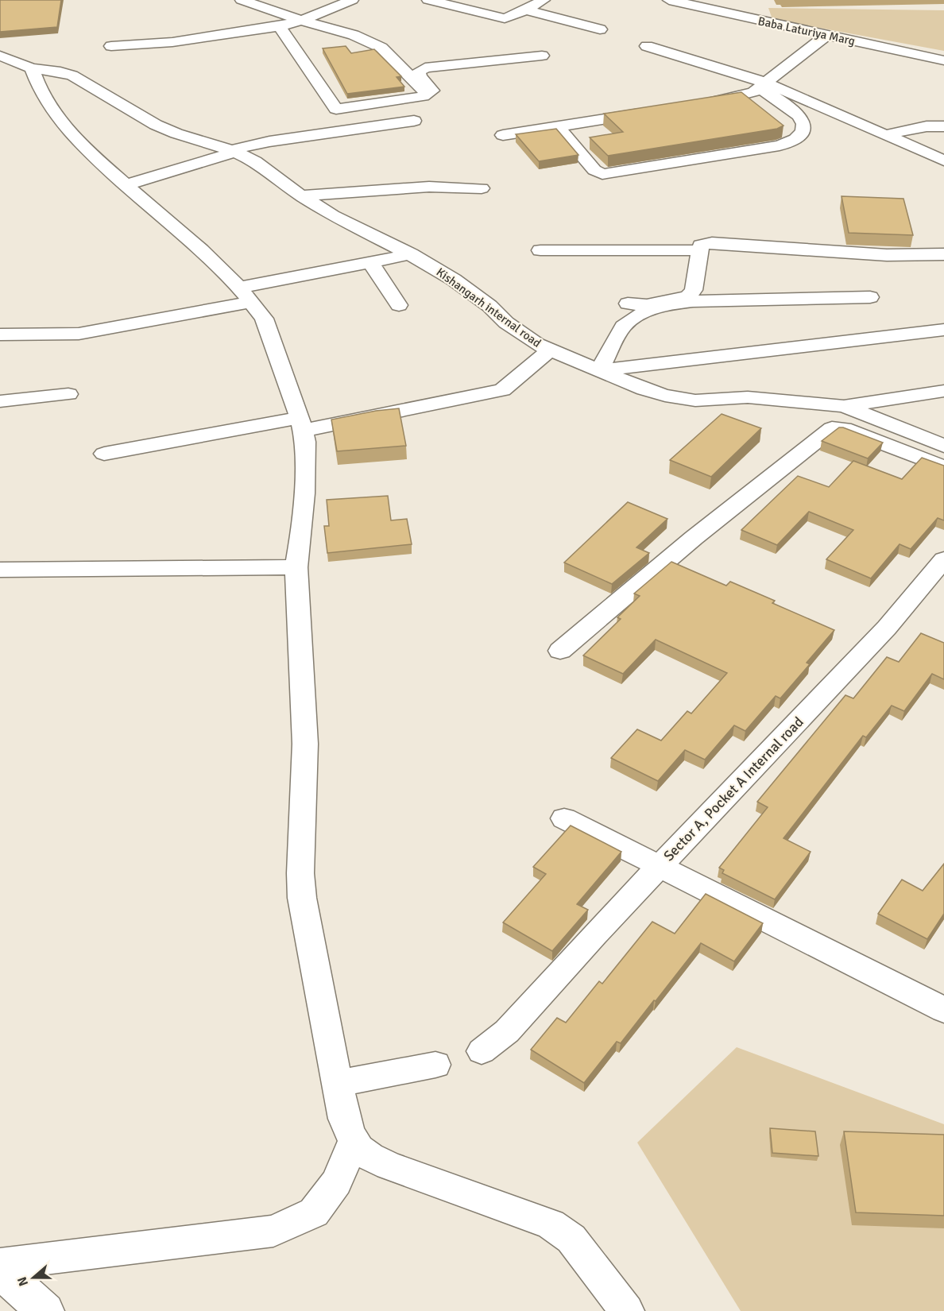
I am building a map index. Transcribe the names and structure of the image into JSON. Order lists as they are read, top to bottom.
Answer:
{
  "streets": {
    "street": ["Baba Laturiya Marg", "Kishangarh internal road", "Sector A, Pocket A Internal road"]
  },
  "north": "left"
}
